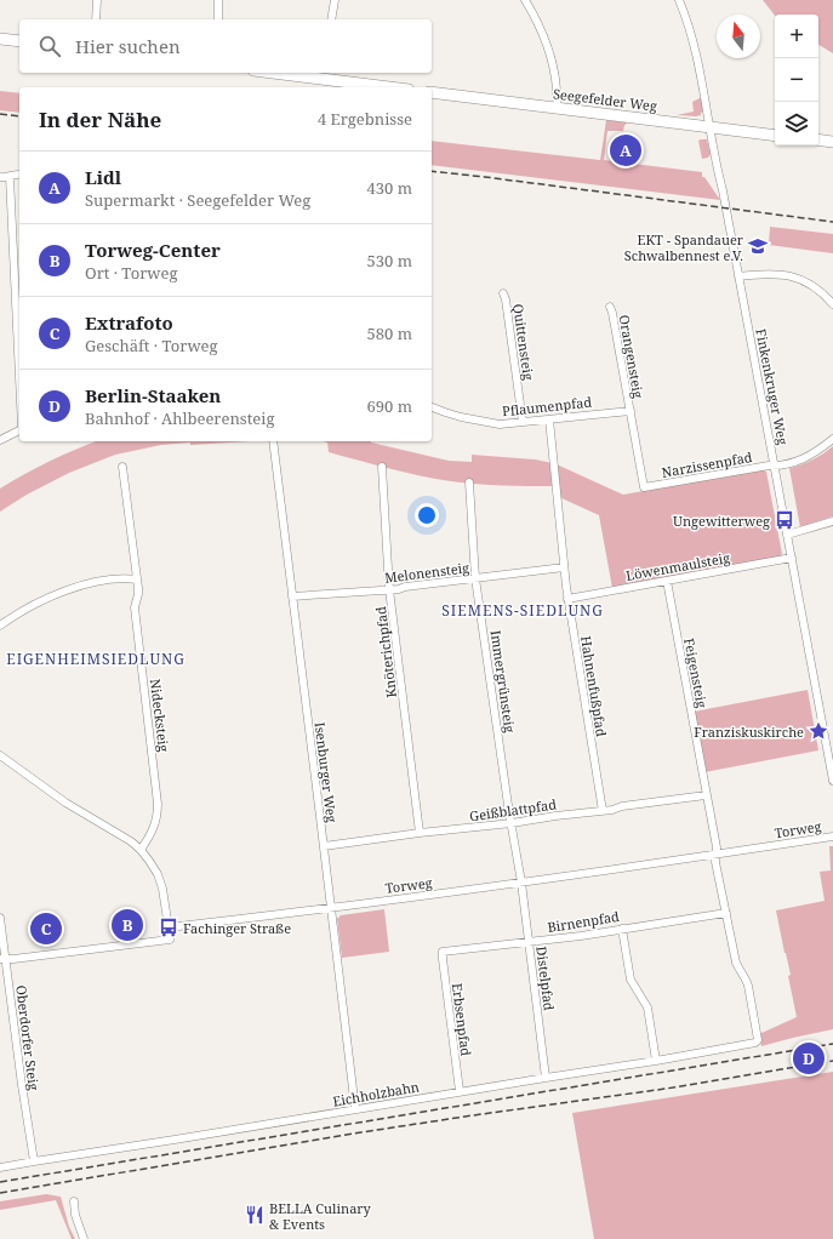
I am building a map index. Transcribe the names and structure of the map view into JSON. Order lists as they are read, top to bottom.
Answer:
{
  "streets": {
    "street": [
      "Seegefelder Weg",
      "Quittensteig",
      "Orangensteig",
      "Finkenkruger Weg",
      "Pflaumenpfad",
      "Narzissenpfad",
      "Löwenmaulsteig",
      "Melonensteig",
      "Knöterichpfad",
      "Feigensteig",
      "Immergrünsteig",
      "Hahnenfußpfad",
      "Nidecksteig",
      "Isenburger Weg",
      "Geißblattpfad",
      "Torweg",
      "Birnenpfad",
      "Distelpfad",
      "Erbsenpfad",
      "Oberdorfer Steig",
      "Eichholzbahn"
    ]
  },
  "crossings": [
    ["Seegefelder Weg", "Finkenkruger Weg"],
    ["Quittensteig", "Pflaumenpfad"],
    ["Orangensteig", "Pflaumenpfad"],
    ["Orangensteig", "Narzissenpfad"],
    ["Finkenkruger Weg", "Narzissenpfad"],
    ["Finkenkruger Weg", "Löwenmaulsteig"],
    ["Pflaumenpfad", "Narzissenpfad"],
    ["Pflaumenpfad", "Hahnenfußpfad"],
    ["Löwenmaulsteig", "Feigensteig"],
    ["Löwenmaulsteig", "Hahnenfußpfad"],
    ["Melonensteig", "Knöterichpfad"],
    ["Melonensteig", "Immergrünsteig"],
    ["Melonensteig", "Hahnenfußpfad"],
    ["Melonensteig", "Isenburger Weg"],
    ["Knöterichpfad", "Geißblattpfad"],
    ["Feigensteig", "Geißblattpfad"],
    ["Feigensteig", "Torweg"],
    ["Feigensteig", "Birnenpfad"],
    ["Feigensteig", "Eichholzbahn"],
    ["Immergrünsteig", "Geißblattpfad"],
    ["Immergrünsteig", "Torweg"],
    ["Immergrünsteig", "Distelpfad"],
    ["Hahnenfußpfad", "Geißblattpfad"],
    ["Isenburger Weg", "Geißblattpfad"],
    ["Isenburger Weg", "Torweg"],
    ["Isenburger Weg", "Eichholzbahn"],
    ["Torweg", "Distelpfad"],
    ["Birnenpfad", "Distelpfad"],
    ["Birnenpfad", "Erbsenpfad"],
    ["Distelpfad", "Eichholzbahn"],
    ["Erbsenpfad", "Eichholzbahn"],
    ["Oberdorfer Steig", "Eichholzbahn"]
  ],
  "districts": ["SIEMENS-SIEDLUNG", "EIGENHEIMSIEDLUNG"],
  "places": {
    "school or university": ["EKT - Spandauer Schwalbennest e.V."],
    "bus stop": ["Ungewitterweg", "Fachinger Straße"],
    "place": ["Franziskuskirche"],
    "restaurant": ["BELLA Culinary & Events"]
  },
  "north": "top",
  "page": {
    "map_buttons": ["+", "−"],
    "search": "Hier suchen",
    "heading": ["In der Nähe", "4 Ergebnisse"],
    "pins": [
      "A",
      "B",
      "C",
      "D"
    ],
    "list": [
      {
        "mark": "A",
        "name": "Lidl",
        "note": "Supermarkt · Seegefelder Weg",
        "value": "430 m"
      },
      {
        "mark": "B",
        "name": "Torweg-Center",
        "note": "Ort · Torweg",
        "value": "530 m"
      },
      {
        "mark": "C",
        "name": "Extrafoto",
        "note": "Geschäft · Torweg",
        "value": "580 m"
      },
      {
        "mark": "D",
        "name": "Berlin-Staaken",
        "note": "Bahnhof · Ahlbeerensteig",
        "value": "690 m"
      }
    ]
  }
}
